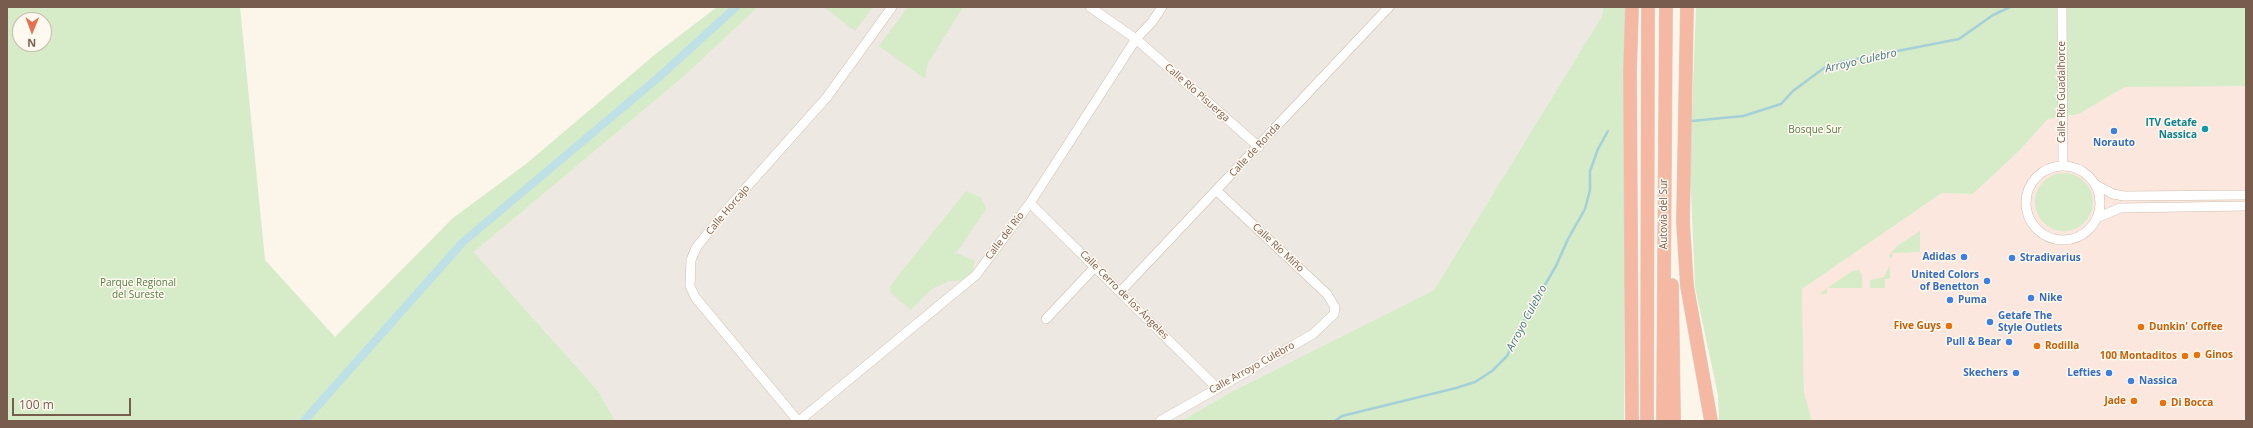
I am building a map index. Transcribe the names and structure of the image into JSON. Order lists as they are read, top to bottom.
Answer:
{
  "streets": {
    "highway": ["Autovía del Sur"],
    "street": [
      "Calle Río Guadalhorce",
      "Calle Río Pisuerga",
      "Calle de Ronda",
      "Calle Horcajo",
      "Calle del Río",
      "Calle Río Miño",
      "Calle Cerro de los Ángeles",
      "Calle Arroyo Culebro"
    ]
  },
  "crossings": [
    ["Calle Río Pisuerga", "Calle de Ronda"],
    ["Calle Río Pisuerga", "Calle del Río"],
    ["Calle de Ronda", "Calle Río Miño"],
    ["Calle de Ronda", "Calle Cerro de los Ángeles"],
    ["Calle Horcajo", "Calle del Río"],
    ["Calle del Río", "Calle Cerro de los Ángeles"],
    ["Calle Río Miño", "Calle Arroyo Culebro"],
    ["Calle Cerro de los Ángeles", "Calle Arroyo Culebro"]
  ],
  "water": ["Arroyo Culebro"],
  "parks": ["Bosque Sur", "Parque Regional del Sureste"],
  "places": [
    "ITV Getafe Nassica",
    "Norauto",
    "Adidas",
    "Stradivarius",
    "United Colors of Benetton",
    "Nike",
    "Puma",
    "Getafe The Style Outlets",
    "Five Guys",
    "Dunkin' Coffee",
    "Pull & Bear",
    "Rodilla",
    "Ginos",
    "100 Montaditos",
    "Skechers",
    "Lefties",
    "Nassica",
    "Jade",
    "Di Bocca"
  ],
  "scale_bar": "100 m",
  "north": "bottom"
}
